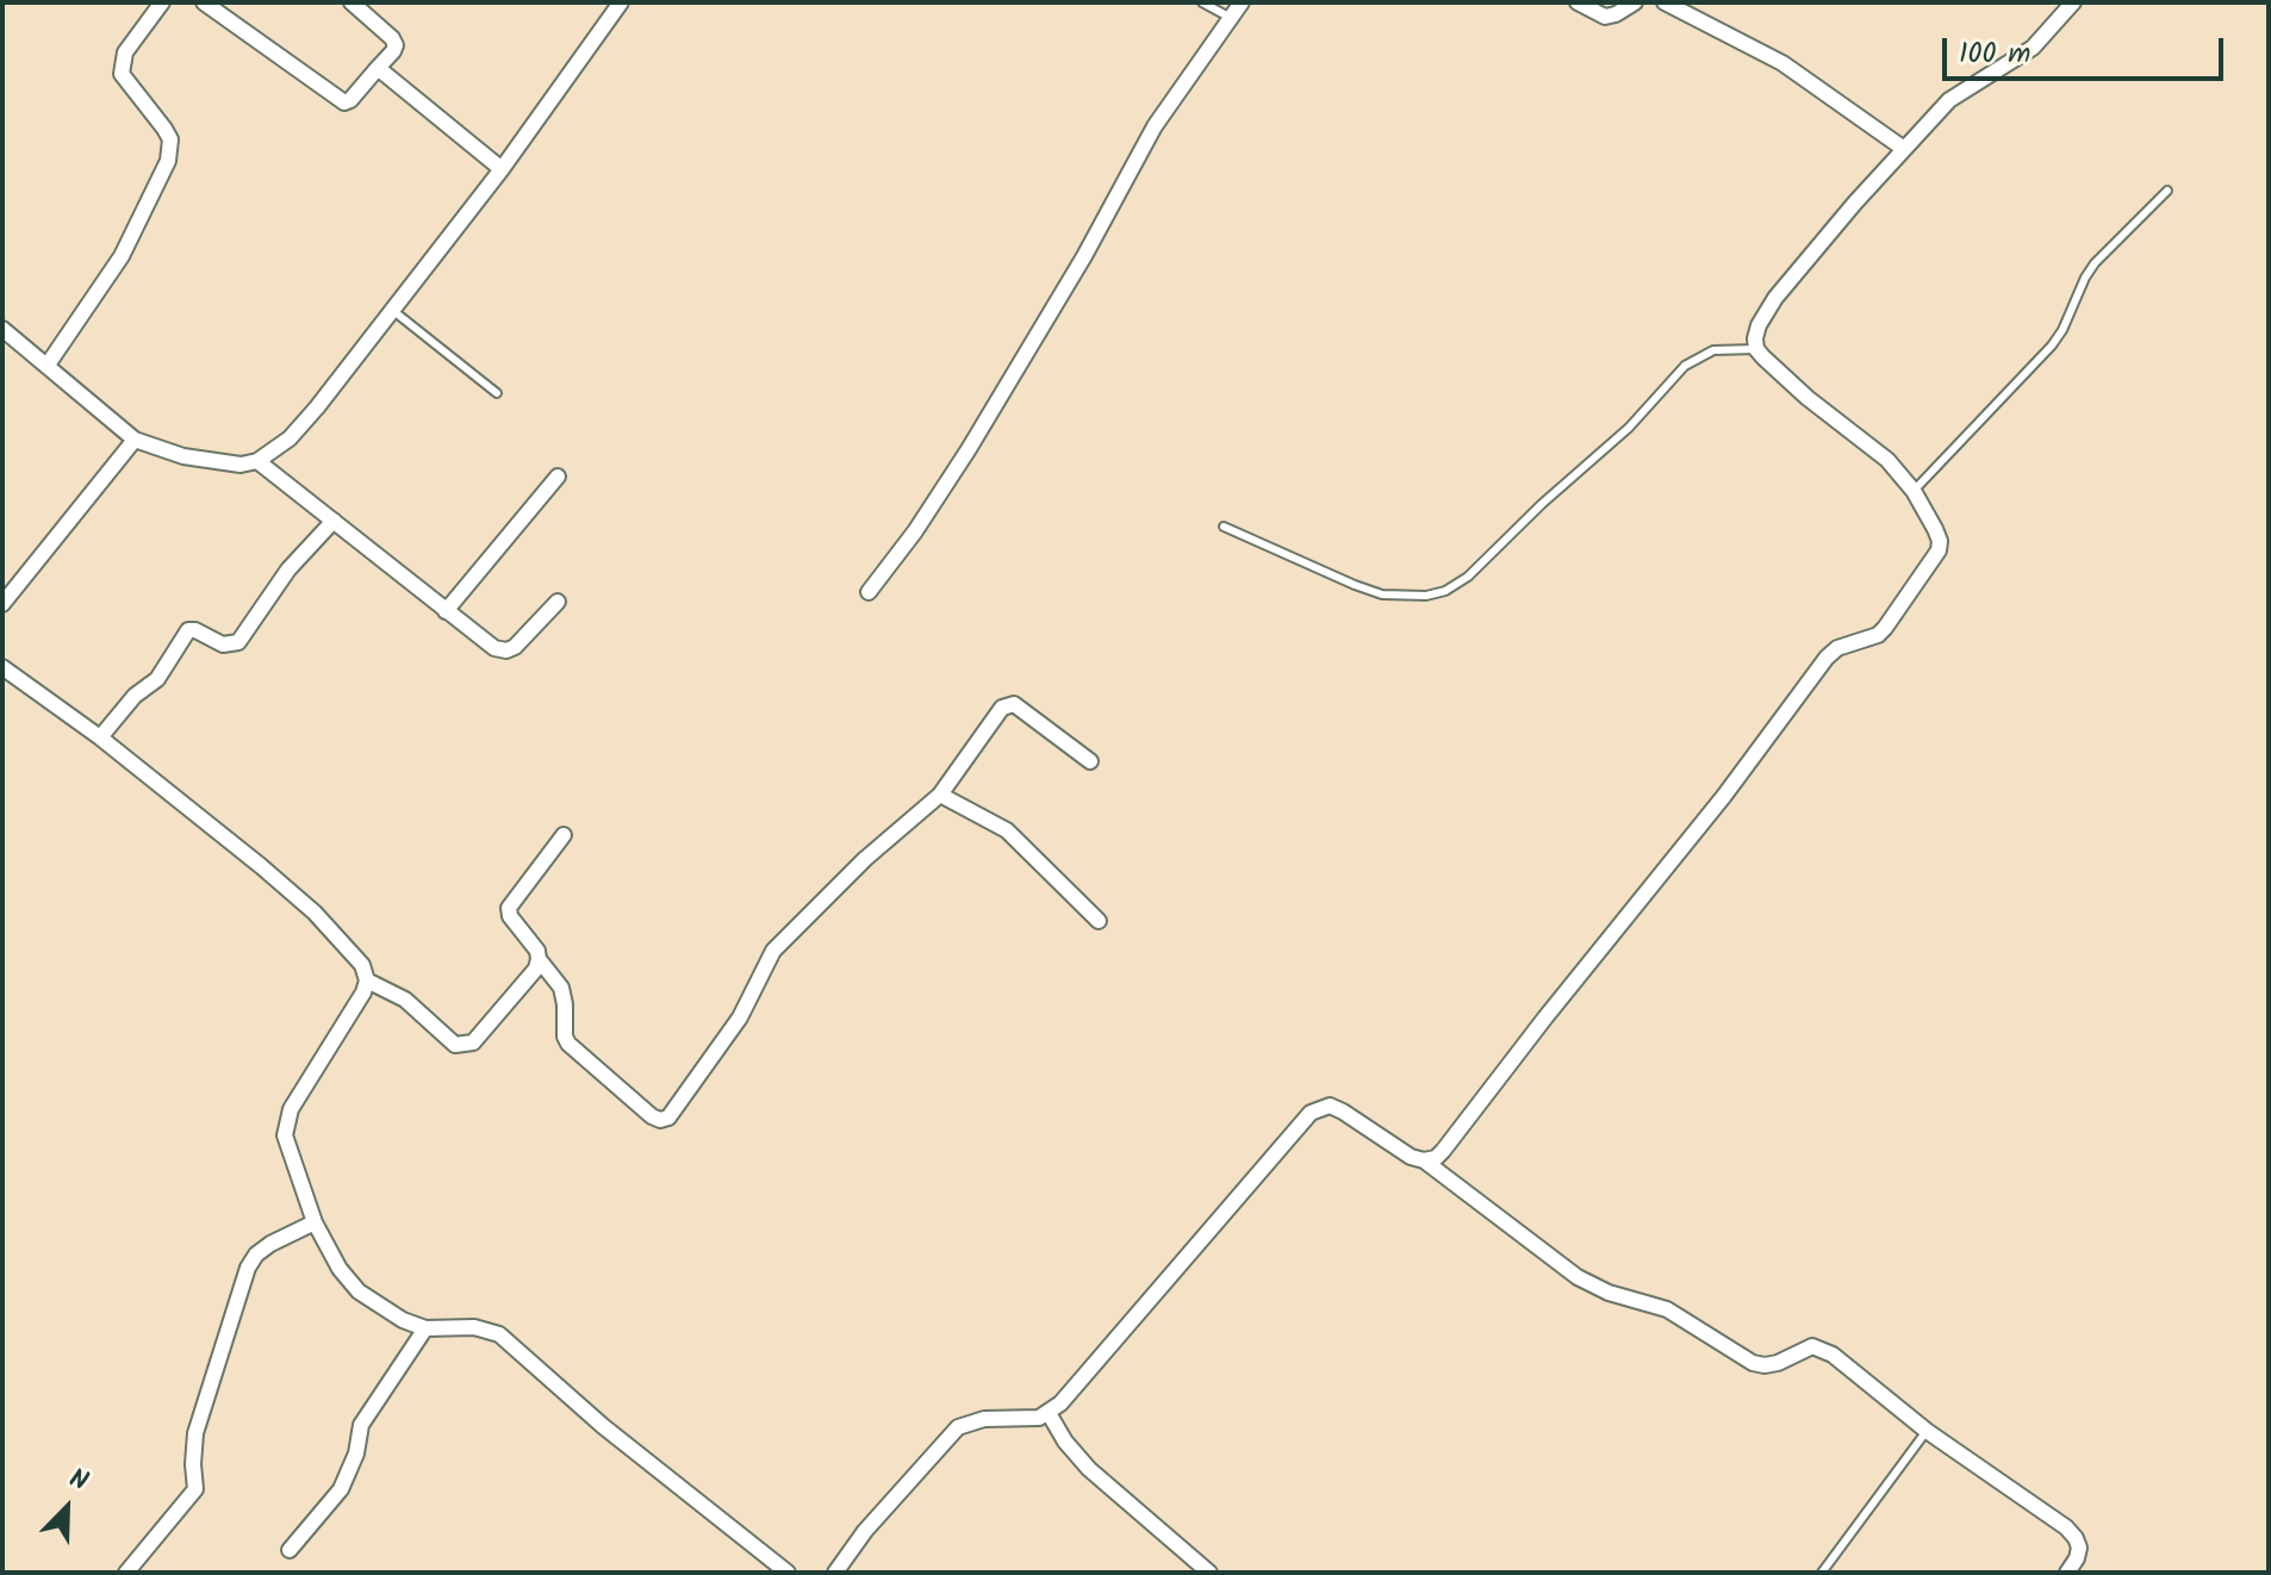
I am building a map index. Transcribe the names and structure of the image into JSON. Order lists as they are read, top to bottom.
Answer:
{
  "scale_bar": "100 m",
  "north": "top right"
}
